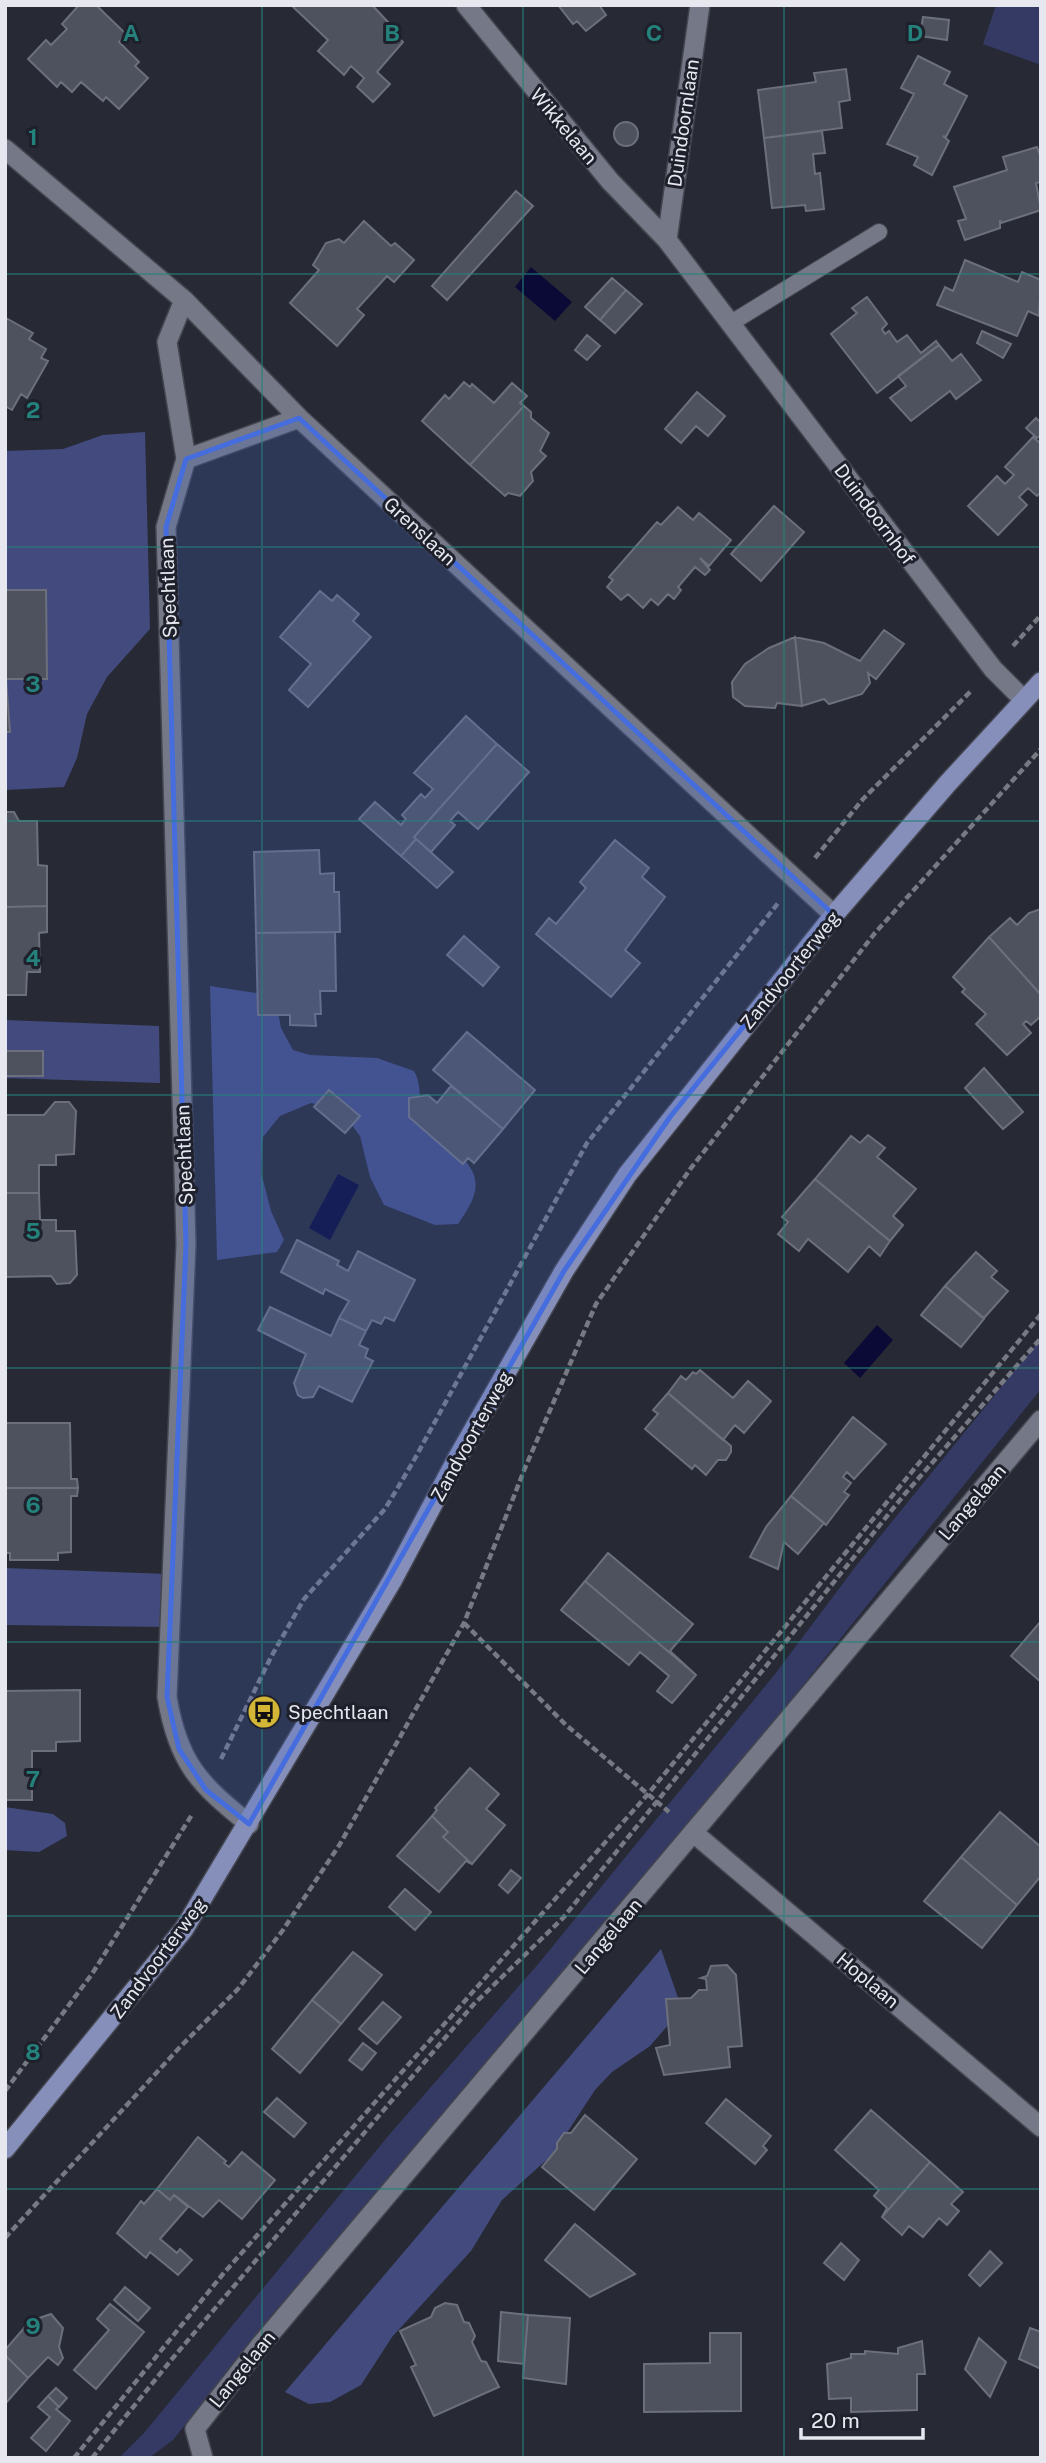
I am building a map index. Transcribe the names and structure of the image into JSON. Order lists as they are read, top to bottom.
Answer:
{
  "streets": {
    "main road": ["Zandvoorterweg"],
    "street": [
      "Duindoornlaan",
      "Wikkelaan",
      "Duindoornhof",
      "Grenslaan",
      "Spechtlaan",
      "Langelaan",
      "Hoplaan"
    ]
  },
  "crossings": [
    ["Duindoornlaan", "Wikkelaan"],
    ["Duindoornlaan", "Duindoornhof"],
    ["Wikkelaan", "Duindoornhof"],
    ["Duindoornhof", "Zandvoorterweg"],
    ["Grenslaan", "Spechtlaan"],
    ["Grenslaan", "Zandvoorterweg"],
    ["Spechtlaan", "Zandvoorterweg"],
    ["Langelaan", "Hoplaan"]
  ],
  "places": {
    "bus stop": ["Spechtlaan"]
  },
  "scale_bar": "20 m",
  "grid": {
    "columns": [
      "A",
      "B",
      "C",
      "D"
    ],
    "rows": [
      "1",
      "2",
      "3",
      "4",
      "5",
      "6",
      "7",
      "8",
      "9"
    ]
  }
}
